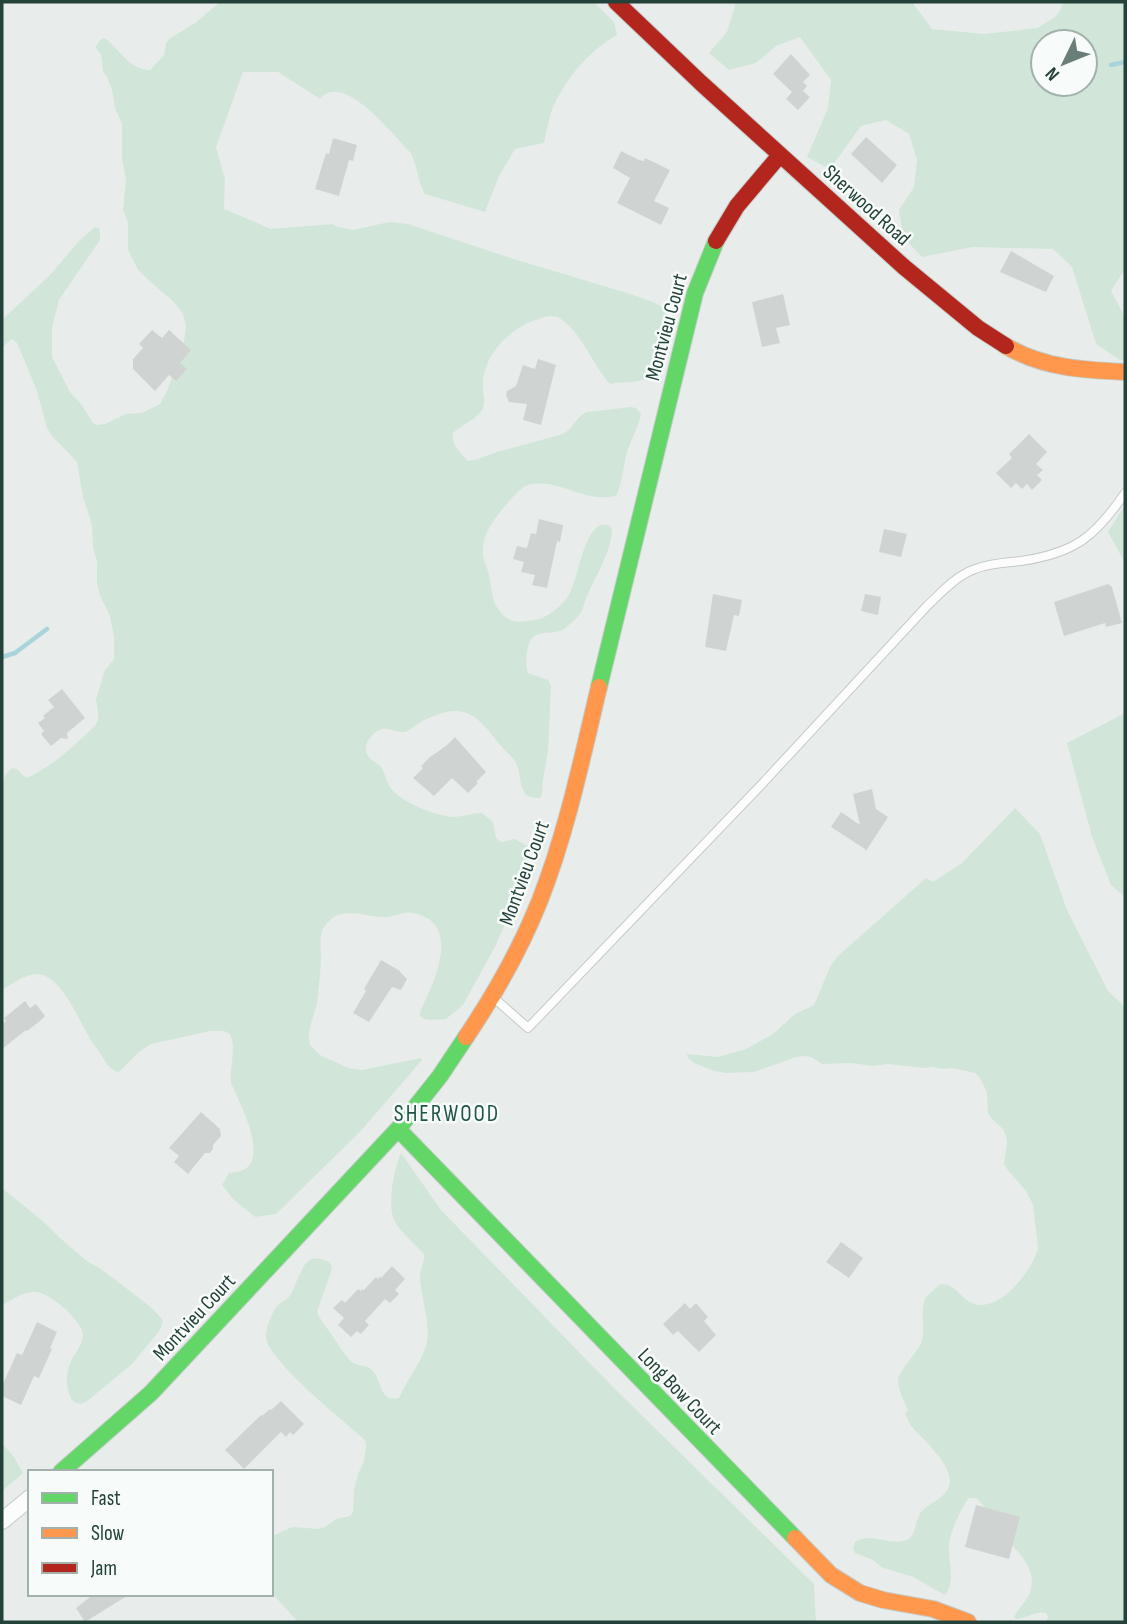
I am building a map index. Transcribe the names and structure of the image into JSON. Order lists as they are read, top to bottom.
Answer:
{
  "streets": {
    "street": ["Sherwood Road", "Montvieu Court", "Long Bow Court"]
  },
  "crossings": [
    ["Sherwood Road", "Montvieu Court"],
    ["Montvieu Court", "Long Bow Court"]
  ],
  "districts": ["SHERWOOD"],
  "legend": ["Fast", "Slow", "Jam"],
  "north": "bottom left"
}
